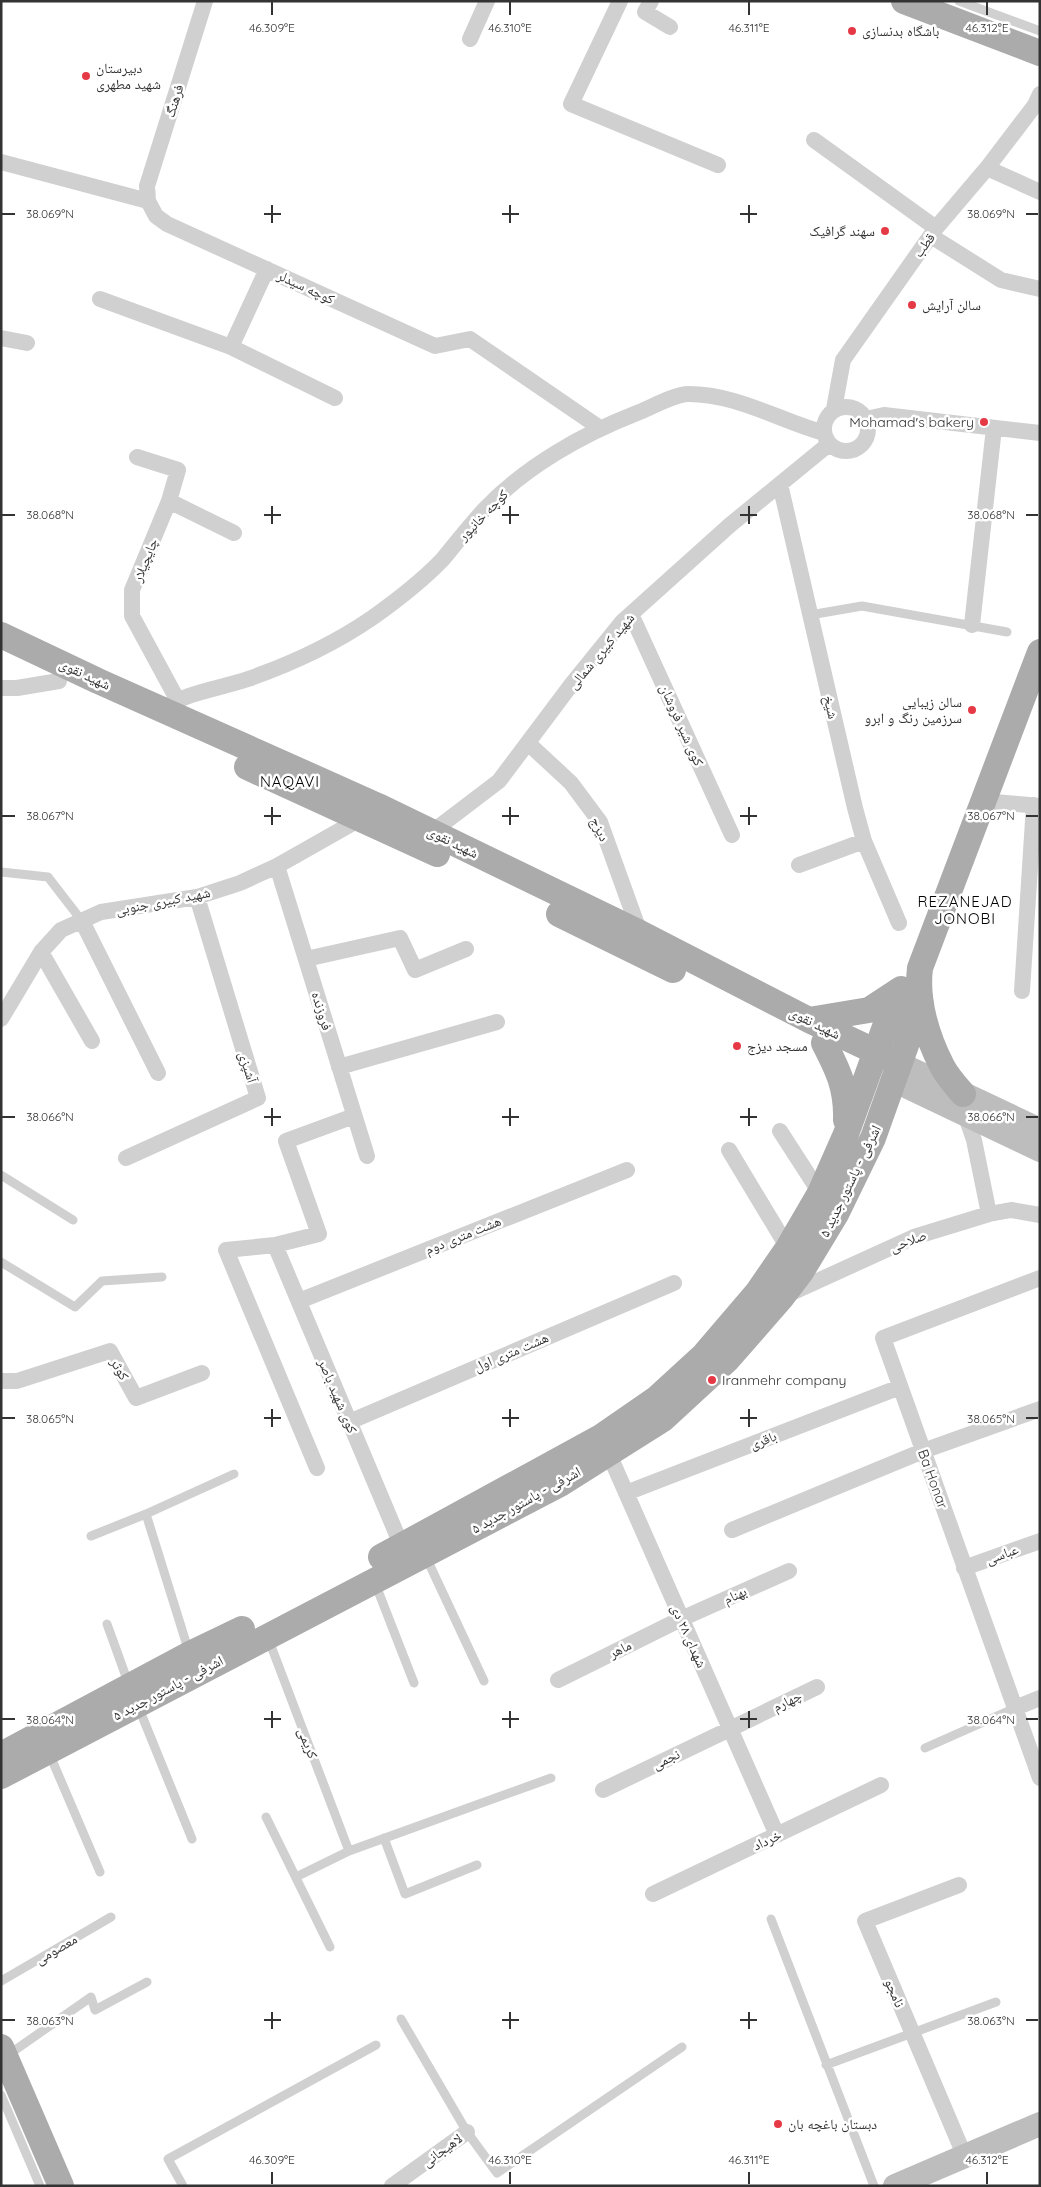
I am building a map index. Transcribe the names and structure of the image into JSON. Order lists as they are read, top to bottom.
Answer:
{
  "streets": {
    "main road": ["شهید نقوی", "اشرفی - پاستور جدید ۵"],
    "street": [
      "فرهنگ",
      "قطب",
      "کوچه سیدلر",
      "کوچه خانپور",
      "چایچیلار",
      "شهید کبیری شمالی",
      "شیخ",
      "کوی شیر فروشان",
      "دیزج",
      "شهید کبیری جنوبی",
      "فروزنده",
      "آشپزی",
      "هشت متری دوم",
      "صلاحی",
      "هشت متری اول",
      "کوثر",
      "کوی شهید باصر",
      "باقری",
      "Ba Honar",
      "عباسی",
      "بهنام",
      "شهدای ۲۸ دی",
      "ماهر",
      "چهارم",
      "نجمی",
      "خرداد",
      "نامجو",
      "لاهیجانی"
    ],
    "lane": ["کریمی", "معصومی"]
  },
  "crossings": [
    ["فرهنگ", "کوچه سیدلر"],
    ["قطب", "کوچه خانپور"],
    ["قطب", "شهید کبیری شمالی"],
    ["کوچه سیدلر", "کوچه خانپور"],
    ["کوچه خانپور", "چایچیلار"],
    ["کوچه خانپور", "شهید کبیری شمالی"],
    ["کوچه خانپور", "شهید نقوی"],
    ["چایچیلار", "شهید نقوی"],
    ["شهید کبیری شمالی", "شهید نقوی"],
    ["شهید کبیری شمالی", "شیخ"],
    ["شهید کبیری شمالی", "کوی شیر فروشان"],
    ["شهید کبیری شمالی", "دیزج"],
    ["شهید نقوی", "دیزج"],
    ["شهید نقوی", "شهید کبیری جنوبی"],
    ["شهید نقوی", "اشرفی - پاستور جدید ۵"],
    ["شهید کبیری جنوبی", "فروزنده"],
    ["شهید کبیری جنوبی", "آشپزی"],
    ["اشرفی - پاستور جدید ۵", "صلاحی"],
    ["اشرفی - پاستور جدید ۵", "کوی شهید باصر"],
    ["اشرفی - پاستور جدید ۵", "شهدای ۲۸ دی"],
    ["اشرفی - پاستور جدید ۵", "کریمی"],
    ["هشت متری دوم", "کوی شهید باصر"],
    ["هشت متری اول", "کوی شهید باصر"],
    ["باقری", "Ba Honar"],
    ["باقری", "شهدای ۲۸ دی"],
    ["Ba Honar", "عباسی"],
    ["بهنام", "شهدای ۲۸ دی"],
    ["بهنام", "ماهر"],
    ["شهدای ۲۸ دی", "ماهر"],
    ["شهدای ۲۸ دی", "چهارم"],
    ["شهدای ۲۸ دی", "نجمی"],
    ["شهدای ۲۸ دی", "خرداد"],
    ["چهارم", "نجمی"]
  ],
  "districts": ["NAQAVI", "REZANEJAD JONOBI"],
  "places": [
    "باشگاه بدنسازی",
    "دبیرستان شهید مطهری",
    "سهند گرافیک",
    "سالن آرایش",
    "Mohamad's bakery",
    "سالن زیبایی سرزمین رنگ و ابرو",
    "مسجد دیزج",
    "Iranmehr company",
    "دبستان باغچه بان"
  ],
  "coordinates": [
    "46.309°E",
    "46.310°E",
    "46.311°E",
    "46.312°E",
    "38.069°N",
    "38.068°N",
    "38.067°N",
    "38.066°N",
    "38.065°N",
    "38.064°N",
    "38.063°N"
  ]
}
